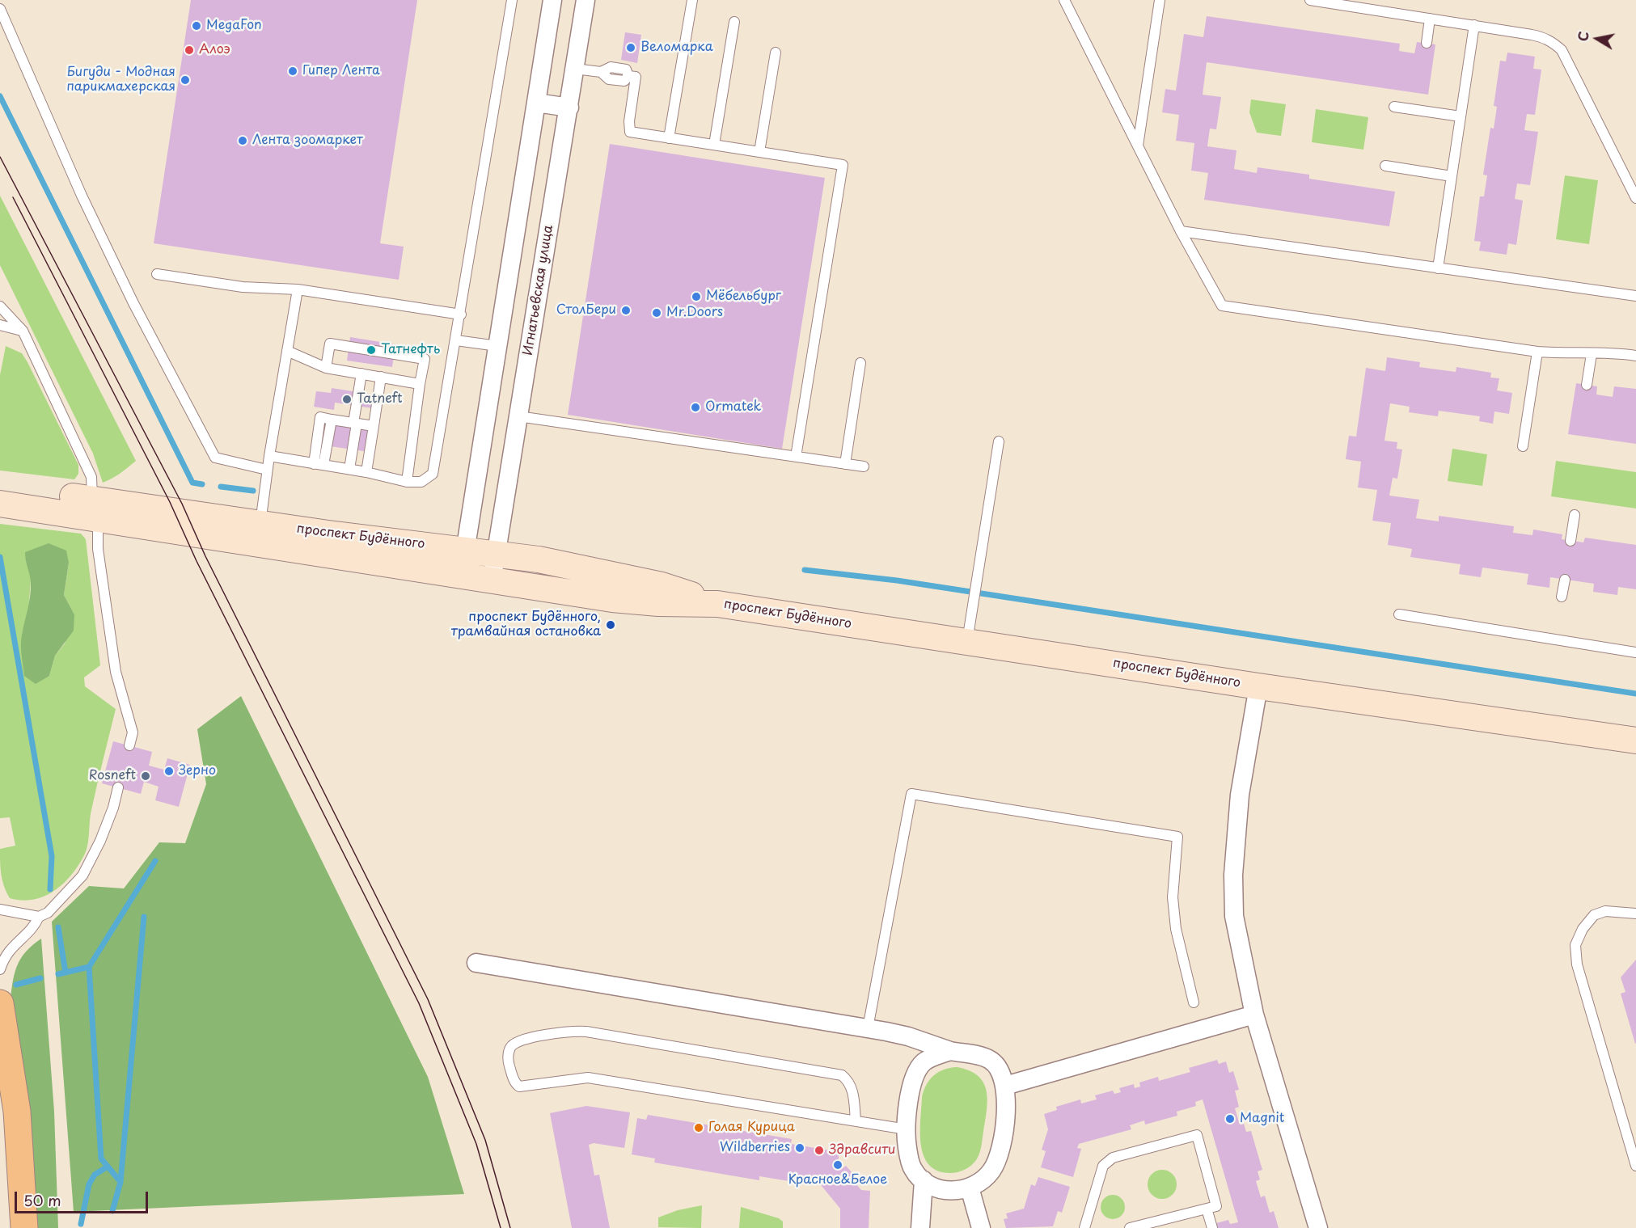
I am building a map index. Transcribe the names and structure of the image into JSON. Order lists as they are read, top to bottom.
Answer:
{
  "streets": {
    "main road": ["проспект Будённого"],
    "street": ["Игнатьевская улица"]
  },
  "crossings": [
    ["Игнатьевская улица", "проспект Будённого"]
  ],
  "places": [
    "MegaFon",
    "Веломарка",
    "Алоэ",
    "Гипер Лента",
    "Бигуди - Модная парикмахерская",
    "Лента зоомаркет",
    "Мёбельбург",
    "СтолБери",
    "Mr.Doors",
    "Татнефть",
    "Tatneft",
    "Ormatek",
    "проспект Будённого, трамвайная остановка",
    "Зерно",
    "Rosneft",
    "Magnit",
    "Голая Курица",
    "Wildberries",
    "Здравсити",
    "Красное&Белое"
  ],
  "scale_bar": "50 m",
  "north": "left"
}
